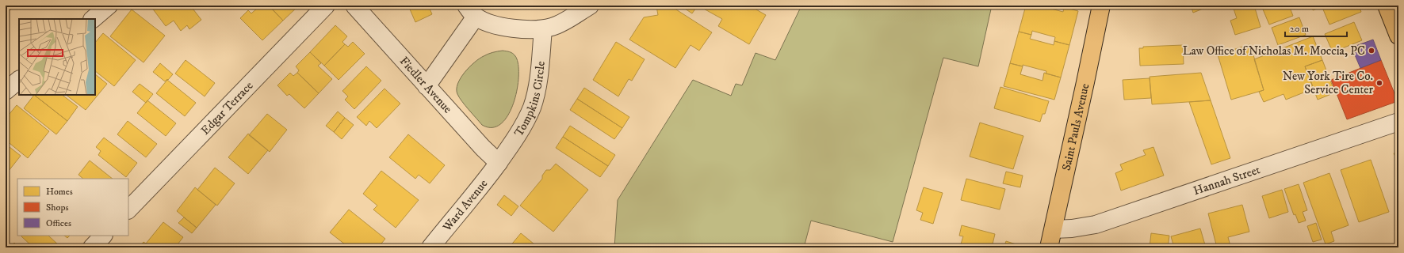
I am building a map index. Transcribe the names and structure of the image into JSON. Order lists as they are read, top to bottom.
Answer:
{
  "streets": {
    "main road": ["Saint Pauls Avenue"],
    "street": [
      "Fiedler Avenue",
      "Tompkins Circle",
      "Edgar Terrace",
      "Hannah Street",
      "Ward Avenue"
    ]
  },
  "crossings": [
    ["Fiedler Avenue", "Tompkins Circle"],
    ["Fiedler Avenue", "Ward Avenue"],
    ["Tompkins Circle", "Ward Avenue"],
    ["Saint Pauls Avenue", "Hannah Street"]
  ],
  "places": ["Law Office of Nicholas M. Moccia, PC", "New York Tire Co. Service Center"],
  "legend": ["Homes", "Shops", "Offices"],
  "scale_bar": "20 m"
}
